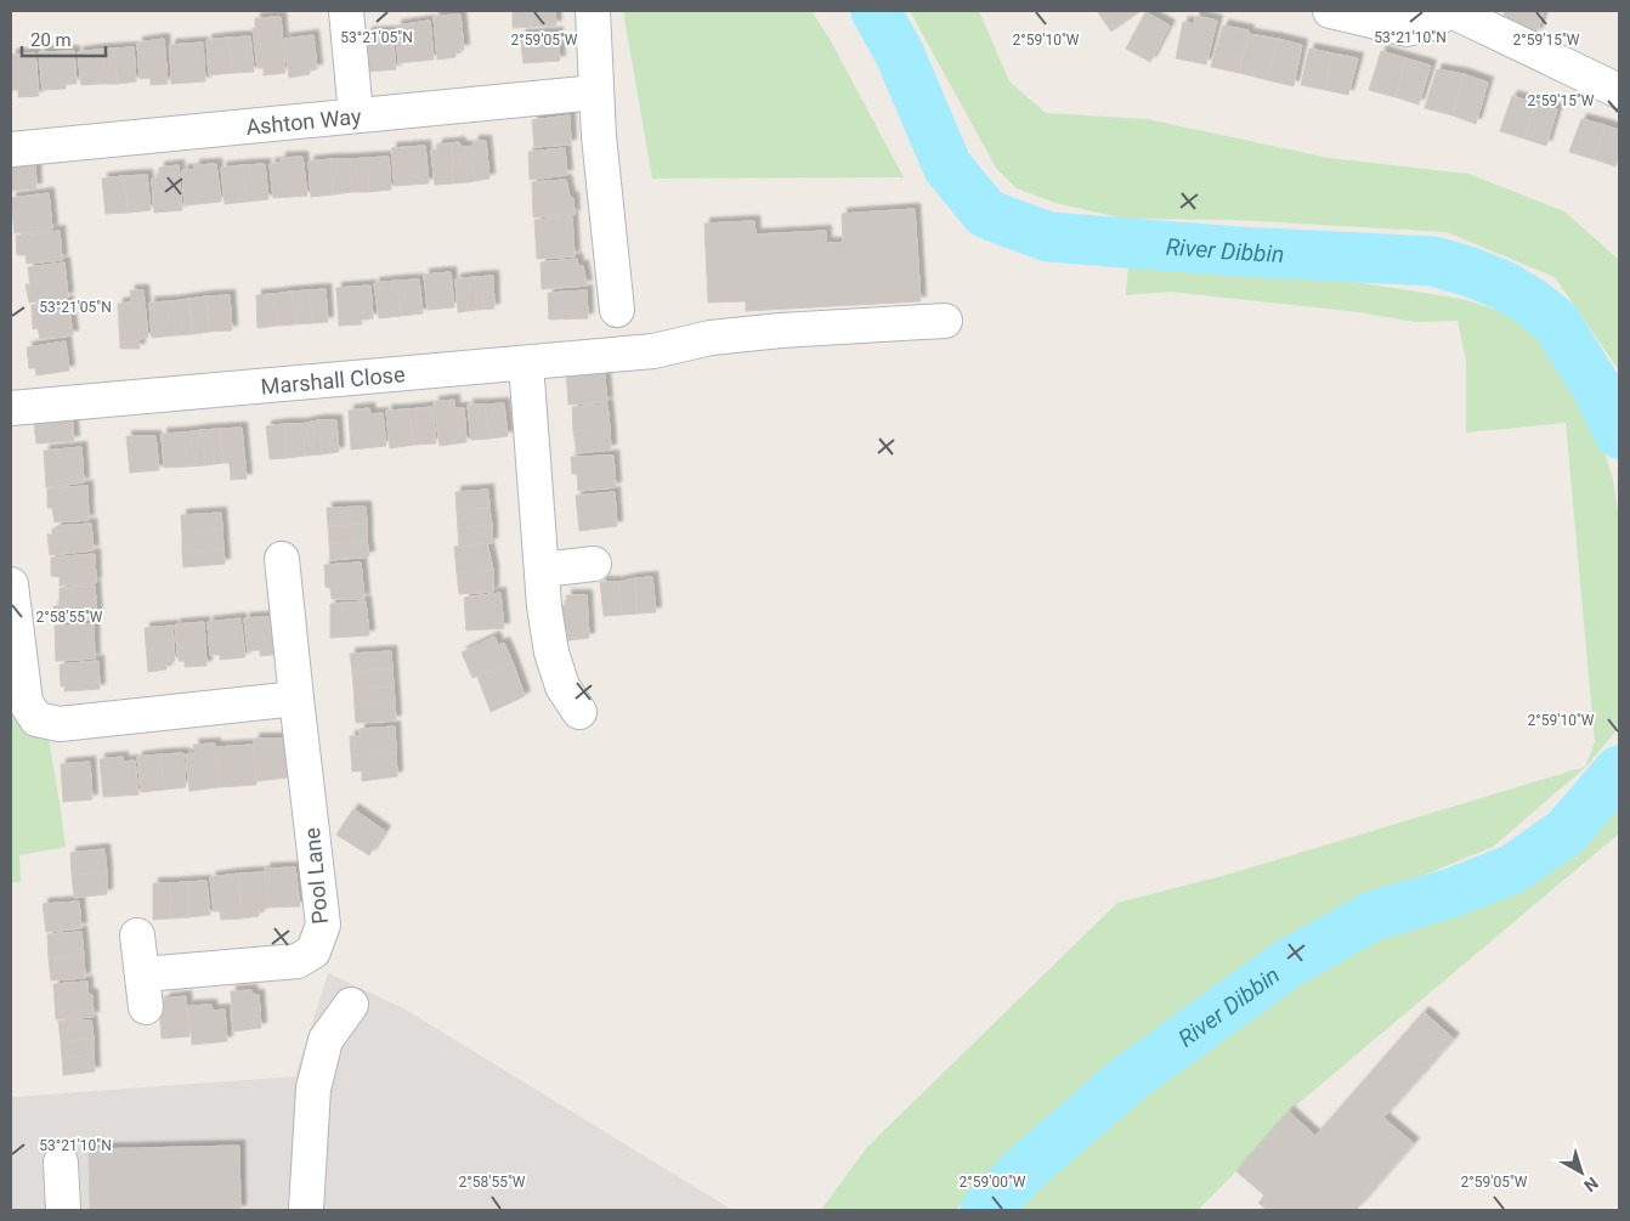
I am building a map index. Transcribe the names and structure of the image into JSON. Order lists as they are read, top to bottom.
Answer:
{
  "streets": {
    "street": ["Ashton Way", "Marshall Close", "Pool Lane"]
  },
  "water": ["River Dibbin"],
  "scale_bar": "20 m",
  "north": "bottom right",
  "coordinates": [
    "53°21'05\"N",
    "53°21'10\"N",
    "2°59'10\"W",
    "2°59'05\"W",
    "2°59'15\"W",
    "2°58'55\"W",
    "2°59'00\"W"
  ]
}
